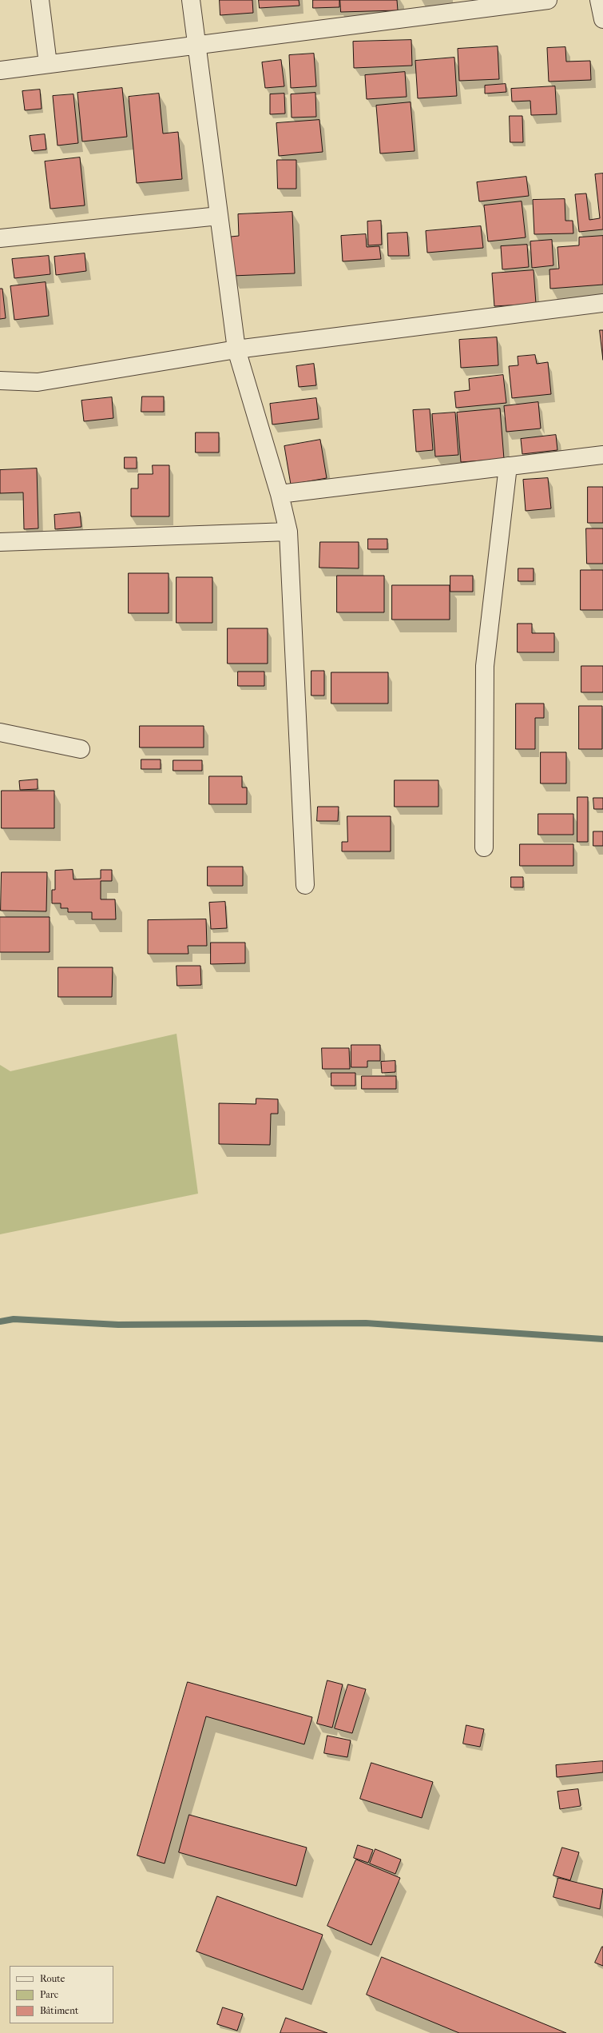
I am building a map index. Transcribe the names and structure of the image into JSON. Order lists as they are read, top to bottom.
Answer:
{
  "legend": ["Route", "Parc", "Bâtiment"]
}
